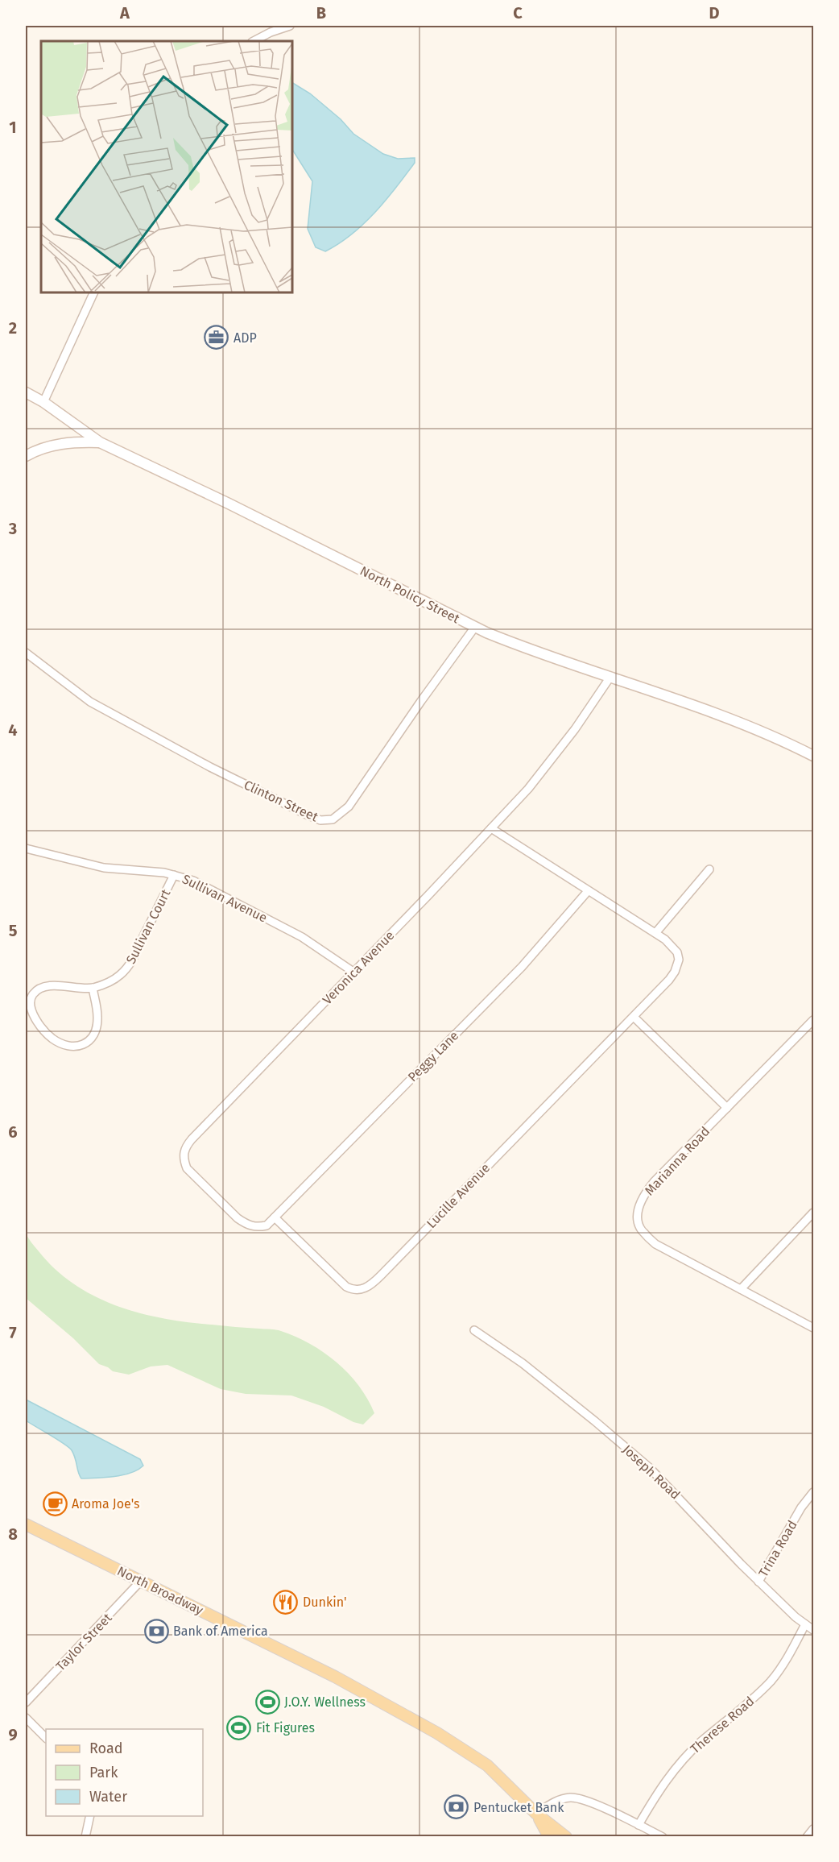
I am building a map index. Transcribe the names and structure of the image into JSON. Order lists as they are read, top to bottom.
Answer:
{
  "streets": {
    "main road": ["North Broadway"],
    "street": [
      "North Policy Street",
      "Clinton Street",
      "Sullivan Avenue",
      "Sullivan Court",
      "Veronica Avenue",
      "Peggy Lane",
      "Marianna Road",
      "Lucille Avenue",
      "Joseph Road",
      "Trina Road",
      "Taylor Street",
      "Therese Road"
    ]
  },
  "crossings": [
    ["North Policy Street", "Clinton Street"],
    ["North Policy Street", "Veronica Avenue"],
    ["Sullivan Avenue", "Sullivan Court"],
    ["Sullivan Avenue", "Veronica Avenue"],
    ["Veronica Avenue", "Peggy Lane"],
    ["Veronica Avenue", "Lucille Avenue"],
    ["Peggy Lane", "Lucille Avenue"],
    ["Joseph Road", "Trina Road"],
    ["Joseph Road", "Therese Road"],
    ["North Broadway", "Taylor Street"]
  ],
  "places": {
    "office": ["ADP"],
    "cafe": ["Aroma Joe's"],
    "restaurant": ["Dunkin'"],
    "bank": ["Bank of America", "Pentucket Bank"],
    "sports": ["J.O.Y. Wellness", "Fit Figures"]
  },
  "legend": ["Road", "Park", "Water"],
  "grid": {
    "columns": [
      "A",
      "B",
      "C",
      "D"
    ],
    "rows": [
      "1",
      "2",
      "3",
      "4",
      "5",
      "6",
      "7",
      "8",
      "9"
    ]
  }
}
